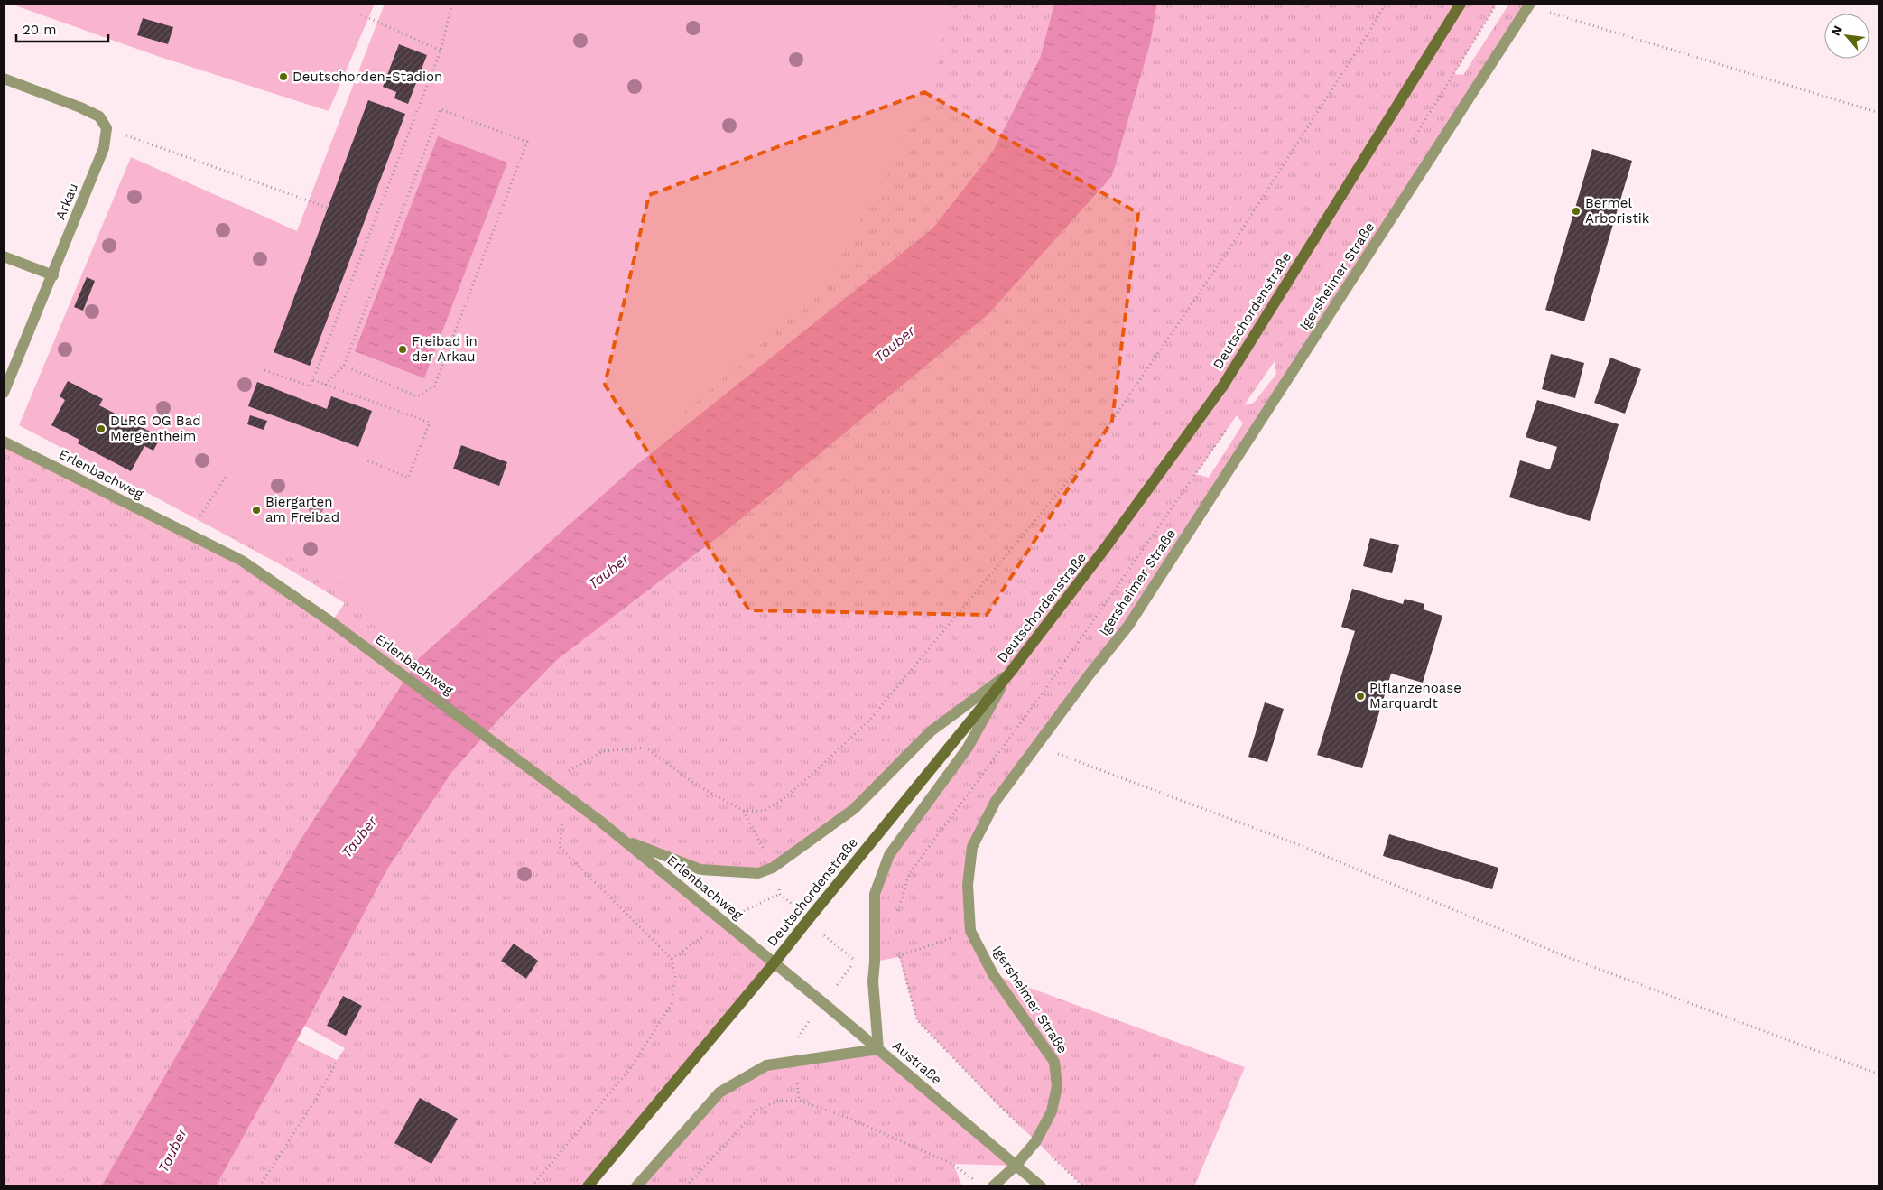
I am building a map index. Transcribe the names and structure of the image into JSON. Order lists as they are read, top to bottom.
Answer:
{
  "streets": {
    "street": [
      "Arkau",
      "Igersheimer Straße",
      "Deutschordenstraße",
      "Erlenbachweg",
      "Austraße"
    ]
  },
  "crossings": [
    ["Igersheimer Straße", "Austraße"],
    ["Deutschordenstraße", "Erlenbachweg"],
    ["Deutschordenstraße", "Austraße"],
    ["Erlenbachweg", "Austraße"]
  ],
  "water": ["Tauber"],
  "places": [
    "Deutschorden-Stadion",
    "Bermel Arboristik",
    "Freibad in der Arkau",
    "DLRG OG Bad Mergentheim",
    "Biergarten am Freibad",
    "Plflanzenoase Marquardt"
  ],
  "scale_bar": "20 m",
  "north": "top left"
}
